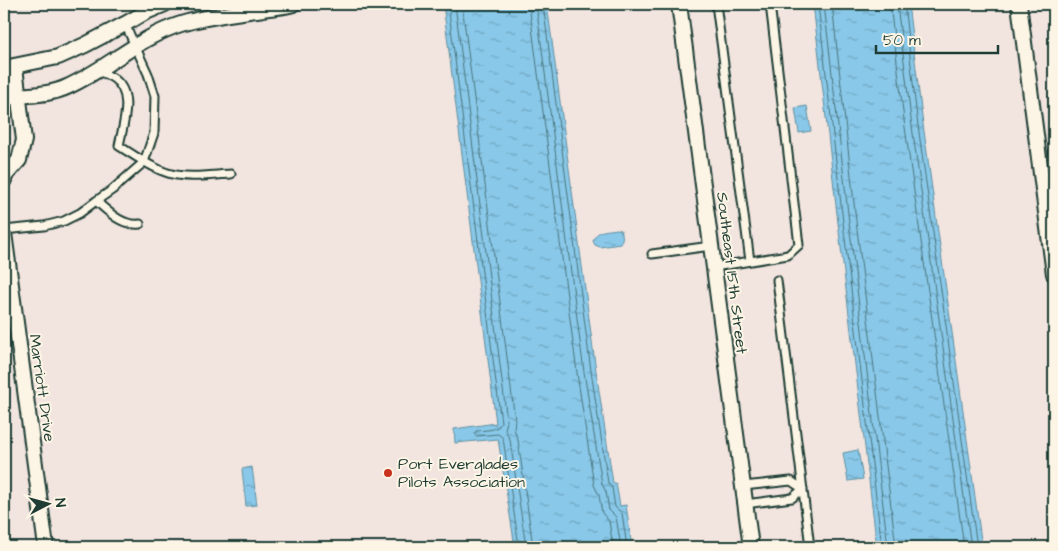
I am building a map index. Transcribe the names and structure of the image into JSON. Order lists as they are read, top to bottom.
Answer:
{
  "streets": {
    "street": ["Southeast 15th Street", "Marriott Drive"]
  },
  "places": ["Port Everglades Pilots Association"],
  "scale_bar": "50 m",
  "north": "right"
}
